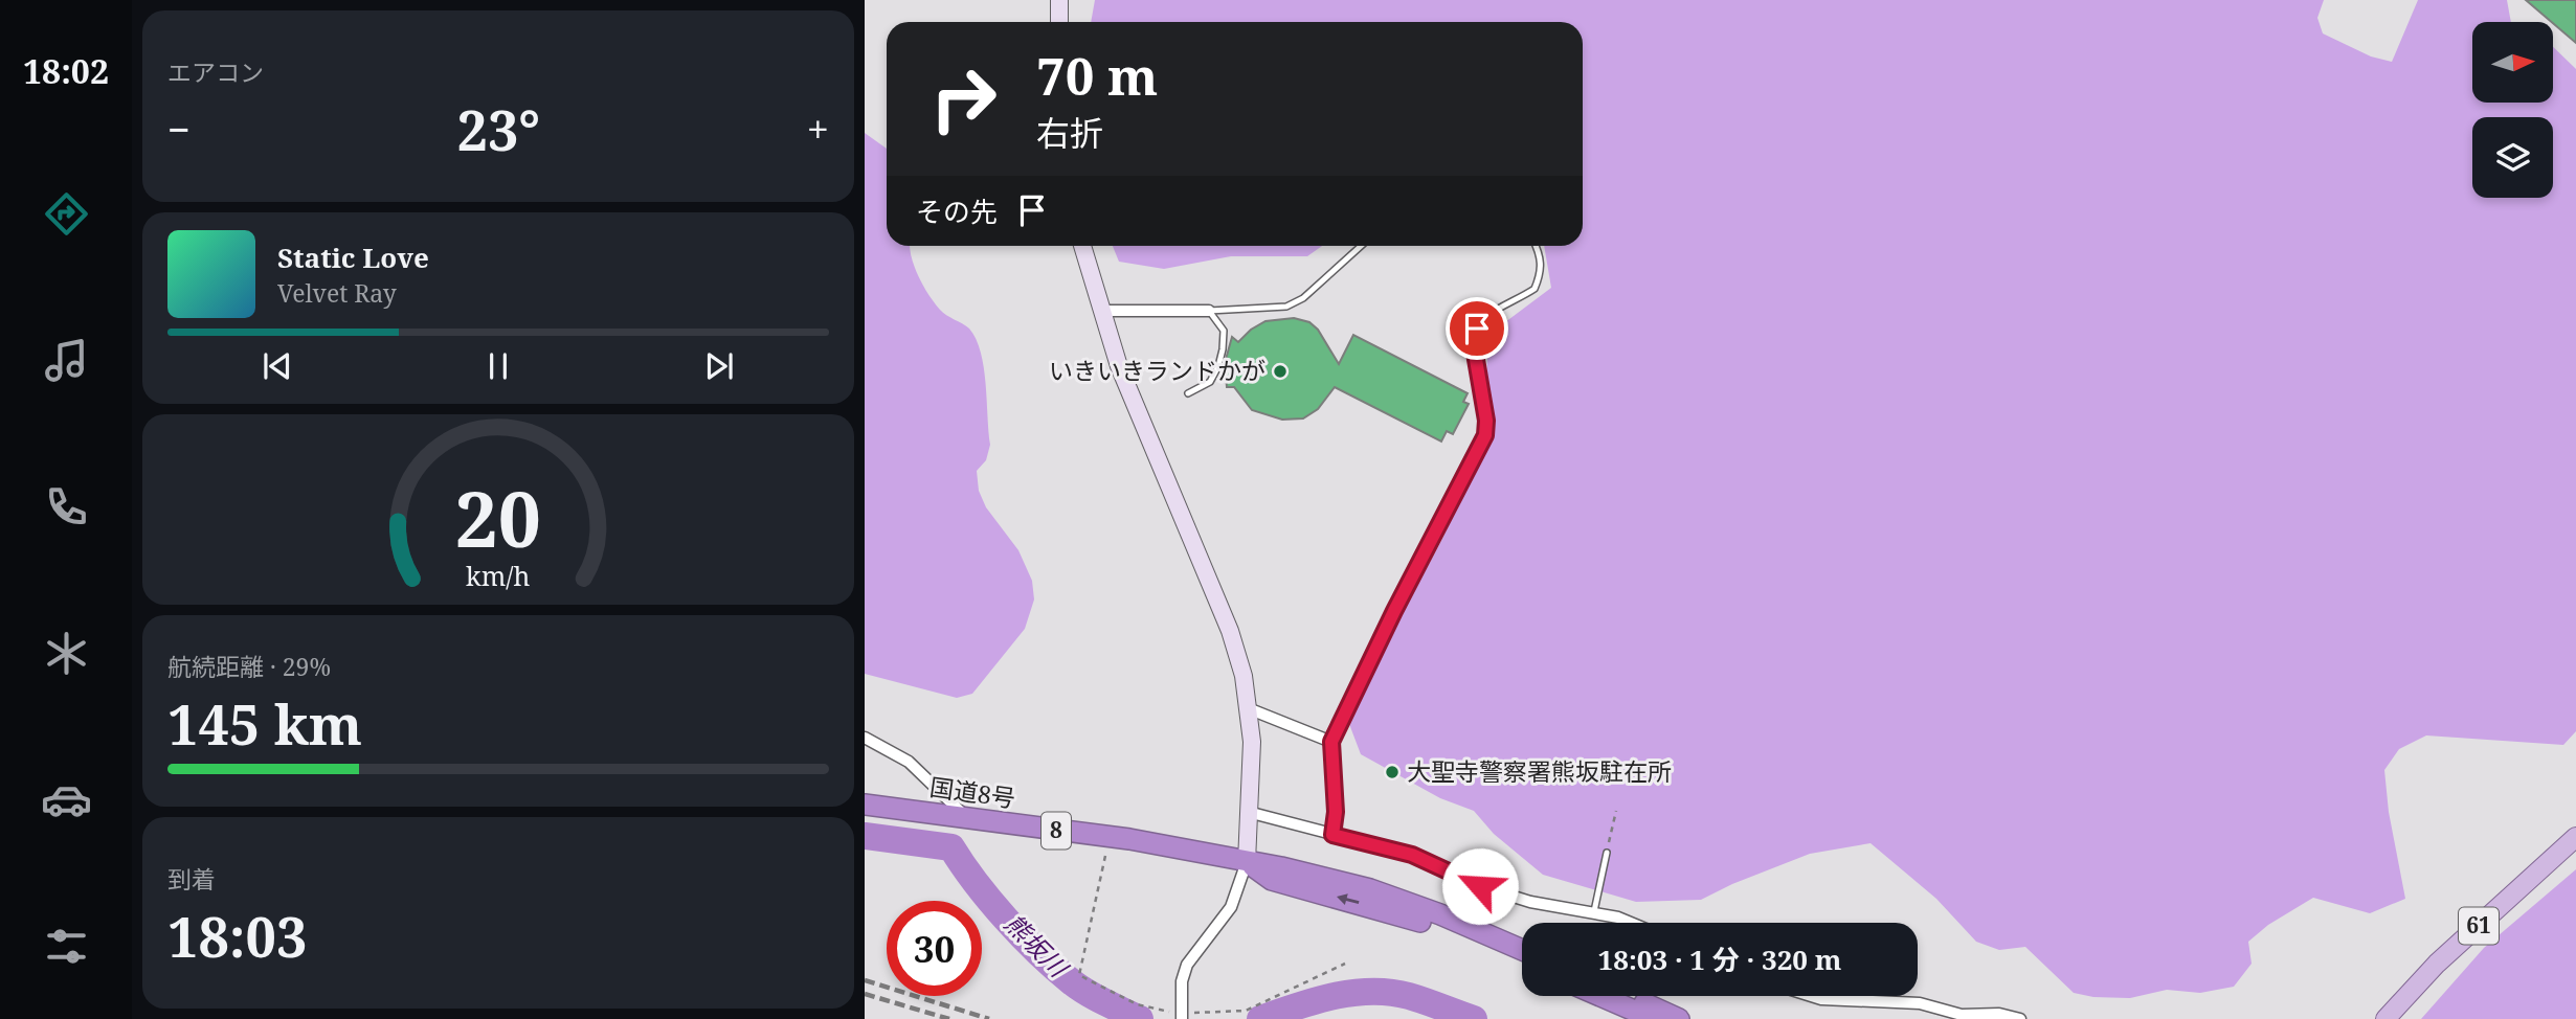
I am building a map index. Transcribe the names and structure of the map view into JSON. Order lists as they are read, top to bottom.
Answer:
{
  "streets": {
    "highway": ["国道8号", "8"],
    "main road": ["61"]
  },
  "water": ["熊坂川"],
  "places": ["いきいきランドかが", "大聖寺警察署熊坂駐在所"],
  "north": "right",
  "page": {
    "tabs": "18:02",
    "tile": [
      "エアコン",
      ["航続距離 · 29%", "145 km"],
      ["到着", "18:03"]
    ],
    "turn": ["70 m", "右折"],
    "heat": ["−", "23°", "+"],
    "then": "その先",
    "song": ["Static Love", "Velvet Ray"],
    "limit": "30",
    "trip": "18:03 · 1 分 · 320 m",
    "gauge": ["20", "km/h"]
  }
}
